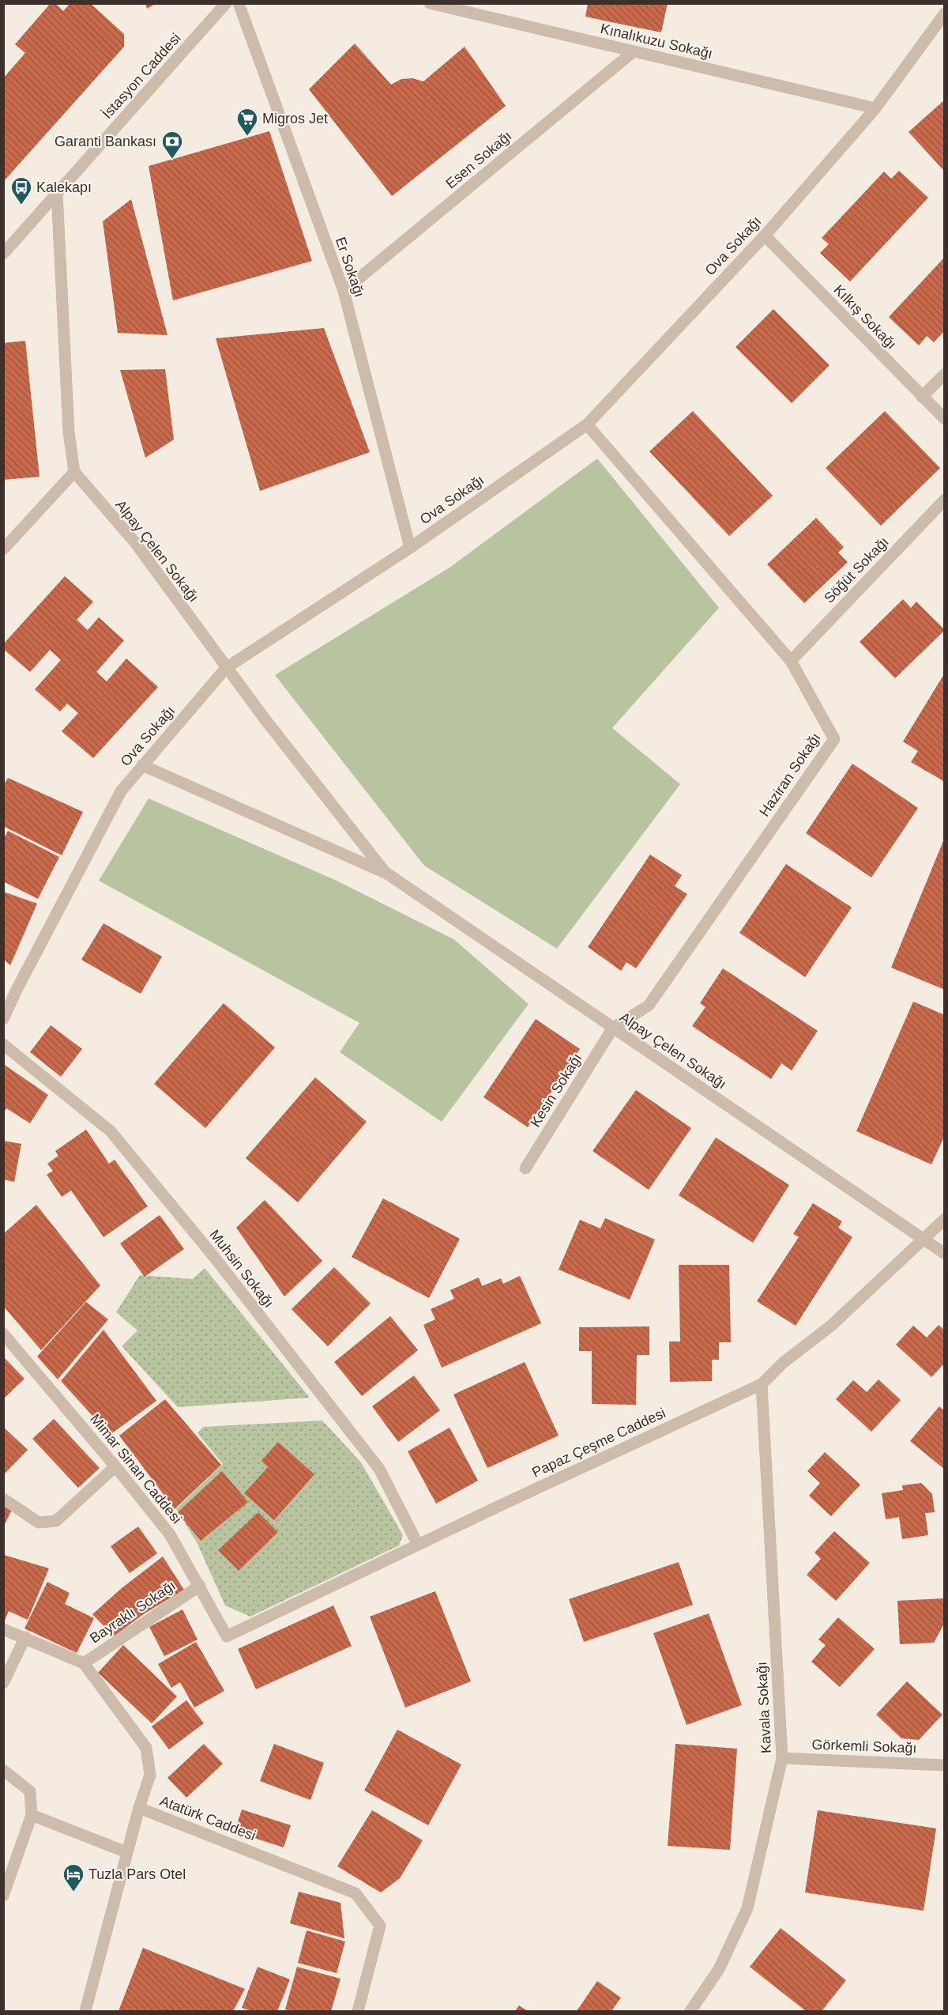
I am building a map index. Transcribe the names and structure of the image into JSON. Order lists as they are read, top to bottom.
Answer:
{
  "streets": {
    "street": [
      "Kınalıkuzu Sokağı",
      "İstasyon Caddesi",
      "Esen Sokağı",
      "Ova Sokağı",
      "Er Sokağı",
      "Kılkış Sokağı",
      "Alpay Çelen Sokağı",
      "Söğüt Sokağı",
      "Haziran Sokağı",
      "Kesin Sokağı",
      "Muhsin Sokağı",
      "Papaz Çeşme Caddesi",
      "Mimar Sinan Caddesi",
      "Bayraklı Sokağı",
      "Kavala Sokağı",
      "Görkemli Sokağı",
      "Atatürk Caddesi"
    ]
  },
  "crossings": [
    ["Kınalıkuzu Sokağı", "Esen Sokağı"],
    ["Kınalıkuzu Sokağı", "Ova Sokağı"],
    ["Esen Sokağı", "Er Sokağı"],
    ["Ova Sokağı", "Er Sokağı"],
    ["Ova Sokağı", "Kılkış Sokağı"],
    ["Ova Sokağı", "Alpay Çelen Sokağı"],
    ["Ova Sokağı", "Haziran Sokağı"],
    ["Alpay Çelen Sokağı", "Haziran Sokağı"],
    ["Alpay Çelen Sokağı", "Kesin Sokağı"],
    ["Alpay Çelen Sokağı", "Papaz Çeşme Caddesi"],
    ["Söğüt Sokağı", "Haziran Sokağı"],
    ["Haziran Sokağı", "Kesin Sokağı"],
    ["Muhsin Sokağı", "Papaz Çeşme Caddesi"],
    ["Papaz Çeşme Caddesi", "Mimar Sinan Caddesi"],
    ["Papaz Çeşme Caddesi", "Kavala Sokağı"],
    ["Mimar Sinan Caddesi", "Bayraklı Sokağı"],
    ["Bayraklı Sokağı", "Atatürk Caddesi"],
    ["Kavala Sokağı", "Görkemli Sokağı"]
  ],
  "places": {
    "supermarket": ["Migros Jet"],
    "bank": ["Garanti Bankası"],
    "bus stop": ["Kalekapı"],
    "hotel": ["Tuzla Pars Otel"]
  }
}
